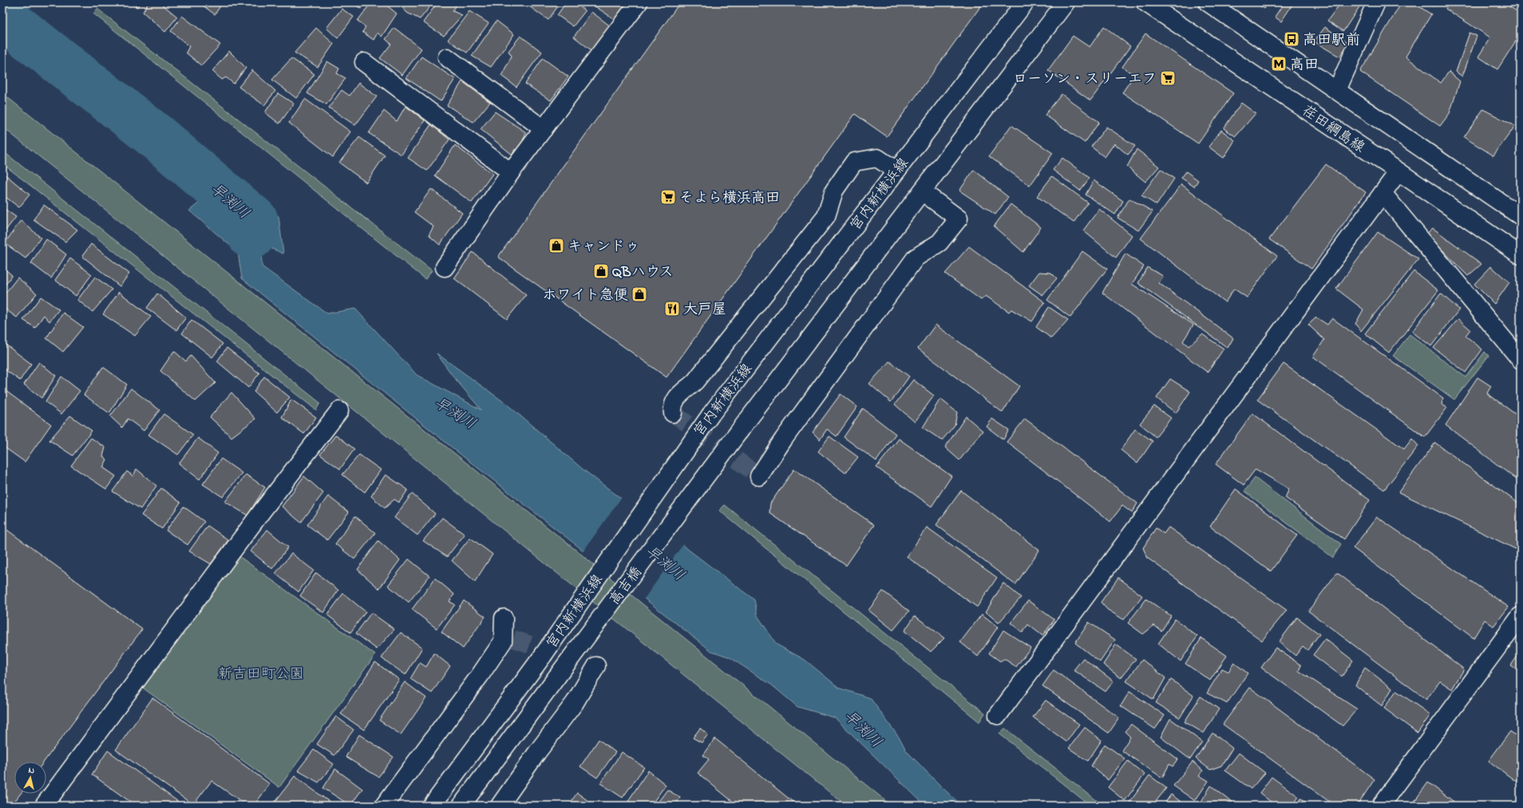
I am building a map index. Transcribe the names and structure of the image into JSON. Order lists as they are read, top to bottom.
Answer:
{
  "streets": {
    "street": ["荏田綱島線", "宮内新横浜線", "高吉橋"]
  },
  "water": ["早渕川"],
  "parks": ["新吉田町公園"],
  "places": {
    "bus stop": ["高田駅前"],
    "metro station": ["高田"],
    "supermarket": ["ローソン・スリーエフ", "そよら横浜高田"],
    "shop": ["キャンドゥ", "QBハウス", "ホワイト急便"],
    "restaurant": ["大戸屋"]
  },
  "north": "top"
}
